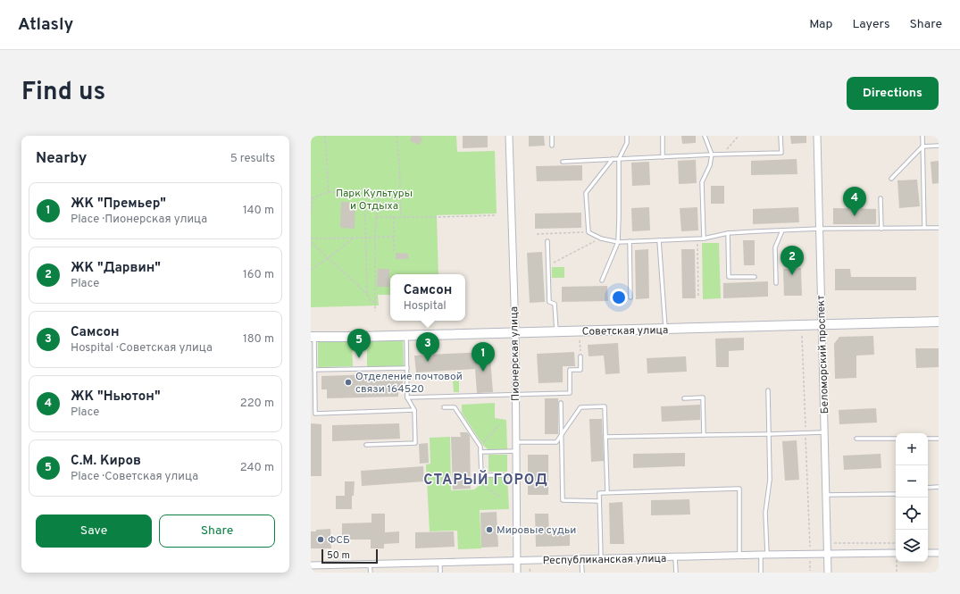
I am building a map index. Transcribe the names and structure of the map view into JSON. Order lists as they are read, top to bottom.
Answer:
{
  "streets": {
    "street": [
      "Советская улица",
      "Пионерская улица",
      "Беломорский проспект",
      "Республиканская улица"
    ]
  },
  "crossings": [
    ["Советская улица", "Пионерская улица"],
    ["Советская улица", "Беломорский проспект"],
    ["Пионерская улица", "Республиканская улица"],
    ["Беломорский проспект", "Республиканская улица"]
  ],
  "districts": ["СТАРЫЙ ГОРОД"],
  "parks": ["Парк Культуры и Отдыха"],
  "places": ["Отделение почтовой связи 164520", "Мировые судьи", "ФСБ"],
  "scale_bar": "50 m",
  "page": {
    "header": "Atlasly",
    "nav": ["Map", "Layers", "Share"],
    "title": "Find us",
    "buttons": [
      "Directions",
      ["Save", "Share"]
    ],
    "heading": ["Nearby", "5 results"],
    "list": [
      {
        "mark": "1",
        "name": "ЖК \"Премьер\"",
        "note": "Place · Пионерская улица",
        "value": "140 m"
      },
      {
        "mark": "2",
        "name": "ЖК \"Дарвин\"",
        "note": "Place",
        "value": "160 m"
      },
      {
        "mark": "3",
        "name": "Самсон",
        "note": "Hospital · Советская улица",
        "value": "180 m"
      },
      {
        "mark": "4",
        "name": "ЖК \"Ньютон\"",
        "note": "Place",
        "value": "220 m"
      },
      {
        "mark": "5",
        "name": "С.М. Киров",
        "note": "Place · Советская улица",
        "value": "240 m"
      }
    ],
    "pins": [
      "4",
      "2",
      "5",
      "3",
      "1"
    ],
    "popup": ["Самсон", "Hospital"],
    "map_buttons": ["+", "−"],
    "scale": "50 m"
  }
}
